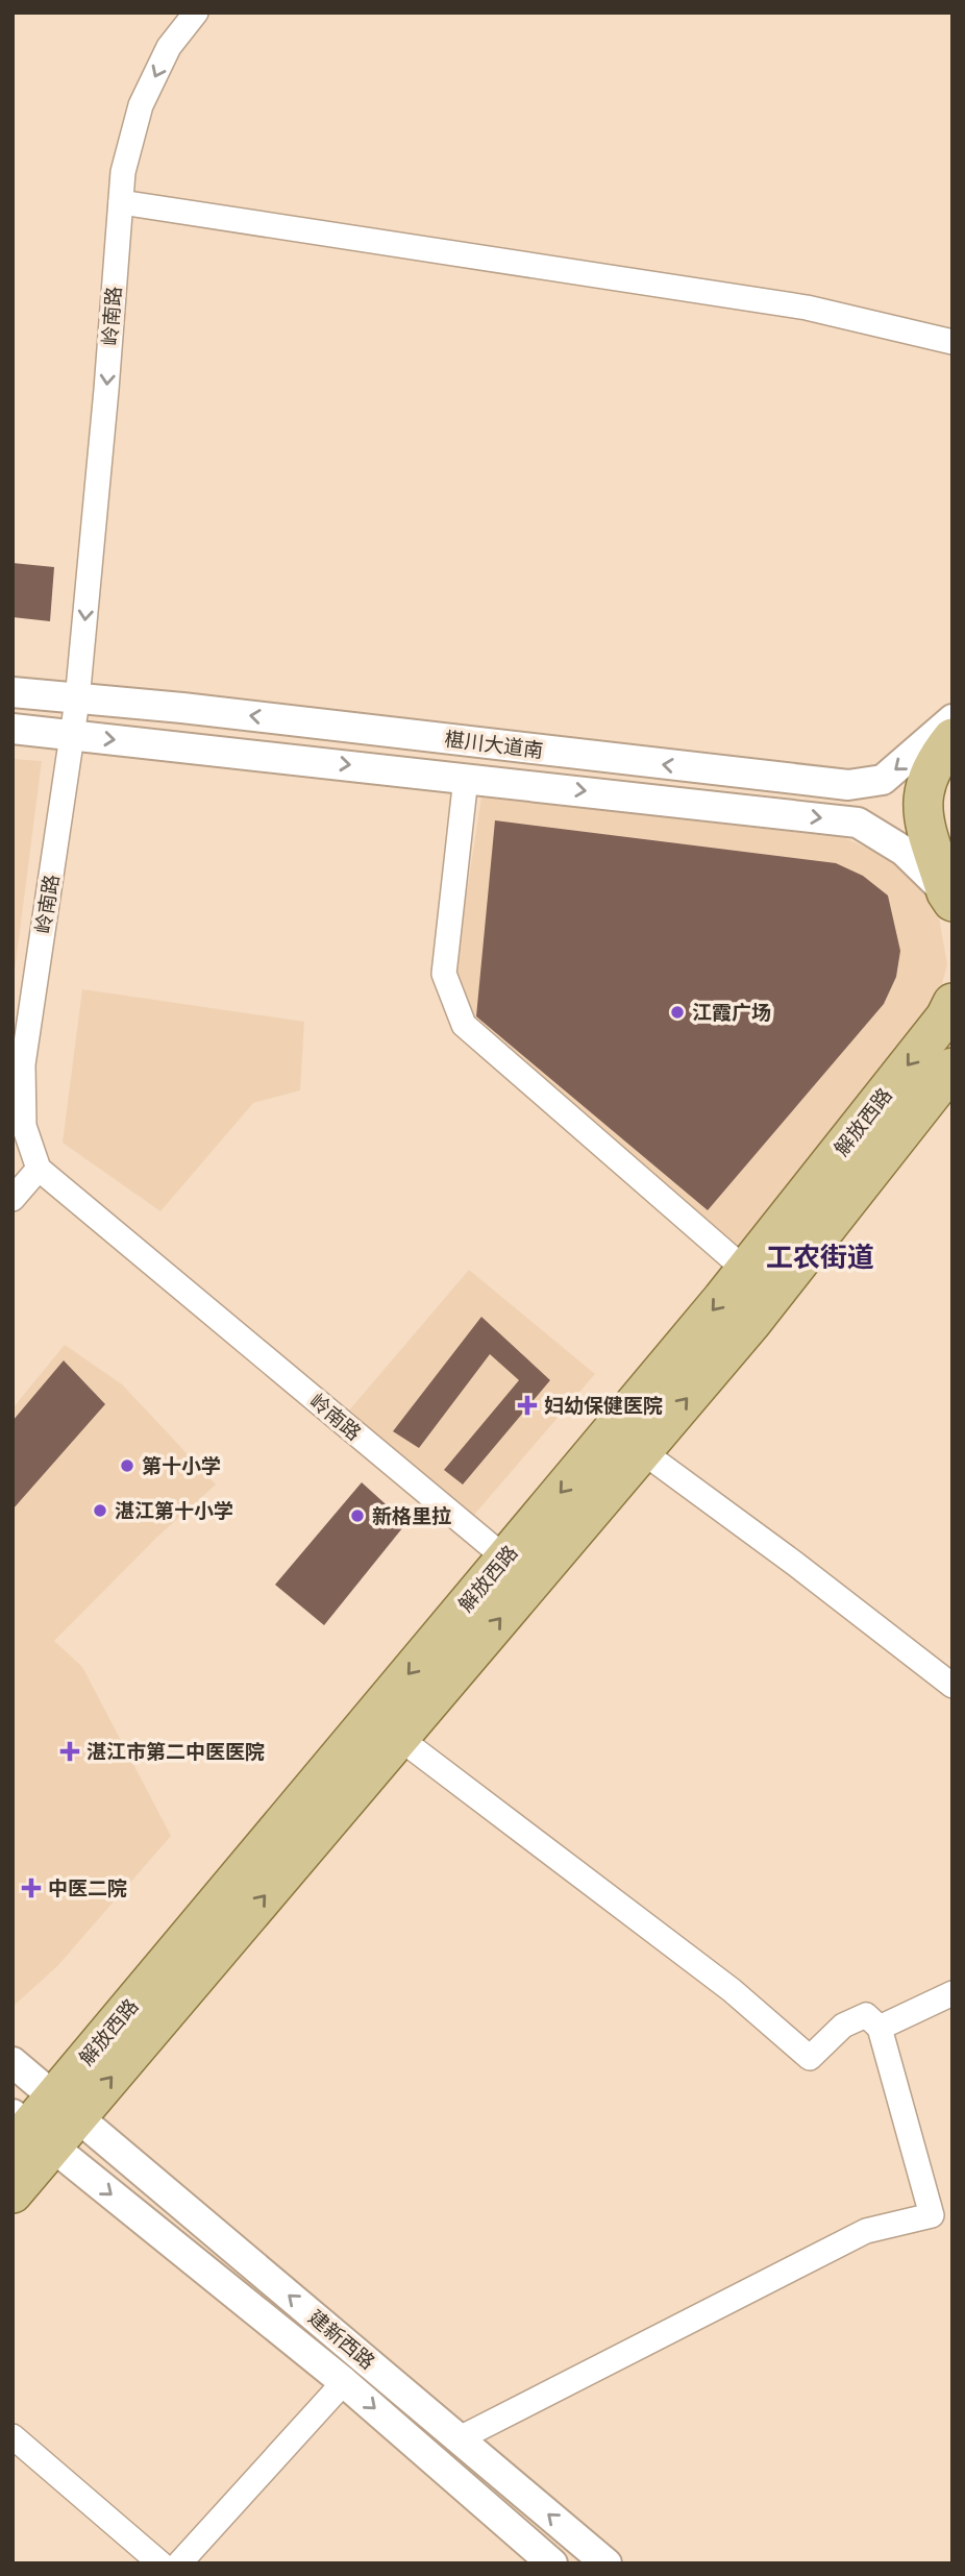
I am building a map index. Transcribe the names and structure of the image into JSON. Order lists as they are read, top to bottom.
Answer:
{
  "streets": {
    "main road": ["解放西路"],
    "street": ["岭南路", "椹川大道南", "建新西路"]
  },
  "crossings": [
    ["岭南路", "椹川大道南"],
    ["岭南路", "解放西路"],
    ["解放西路", "建新西路"]
  ],
  "one_way": ["岭南路"],
  "districts": ["工农街道"],
  "places": {
    "other": [
      "江霞广场",
      "第十小学",
      "湛江第十小学",
      "新格里拉"
    ],
    "health": ["妇幼保健医院", "湛江市第二中医医院", "中医二院"]
  }
}
